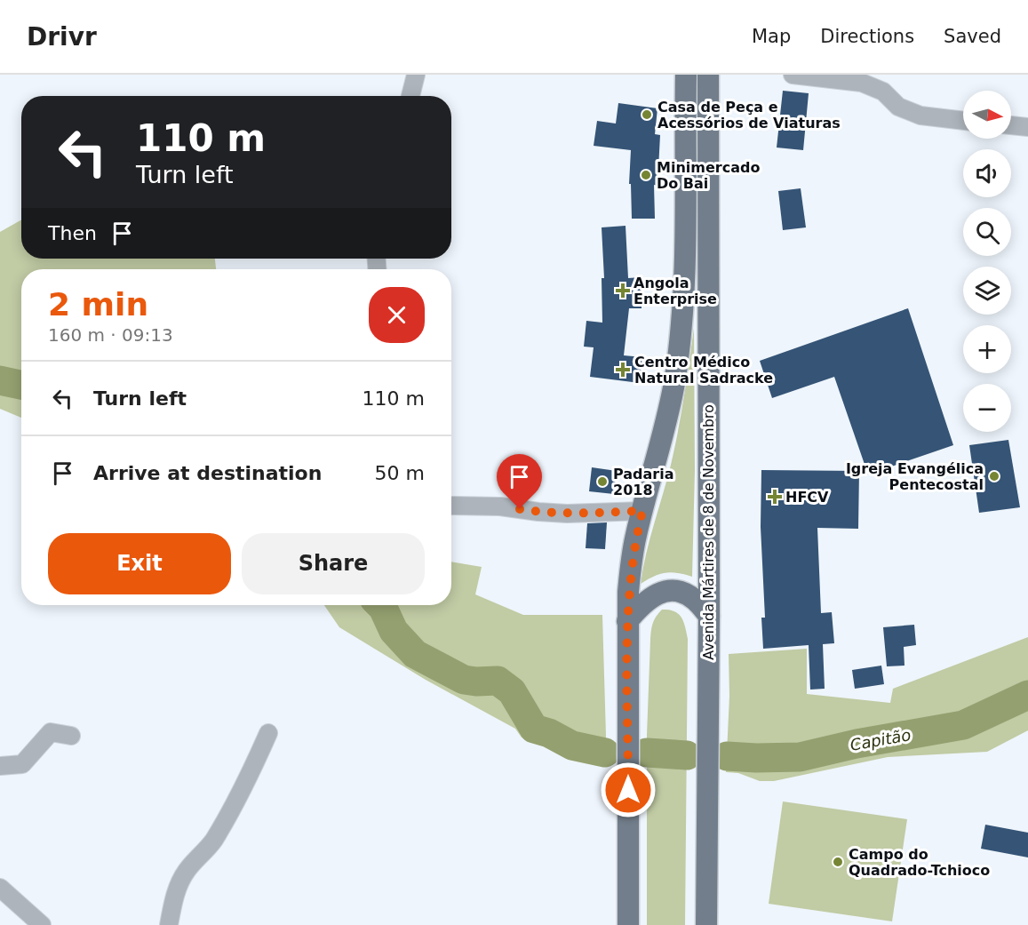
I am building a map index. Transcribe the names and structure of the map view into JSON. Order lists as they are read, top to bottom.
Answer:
{
  "streets": {
    "main road": ["Avenida Mártires de 8 de Novembro"]
  },
  "water": ["Capitão"],
  "places": {
    "other": [
      "Casa de Peça e Acessórios de Viaturas",
      "Minimercado Do Bai",
      "Igreja Evangélica Pentecostal",
      "Padaria 2018",
      "Campo do Quadrado-Tchioco"
    ],
    "health": ["Angola Enterprise", "Centro Médico Natural Sadracke", "HFCV"]
  },
  "north": "right",
  "page": {
    "header": "Drivr",
    "nav": ["Map", "Directions", "Saved"],
    "map_buttons": ["+", "−"],
    "turn": ["110 m", "Turn left"],
    "then": "Then",
    "heading": ["2 min", "160 m · 09:13"],
    "list": [
      {
        "name": "Turn left",
        "value": "110 m"
      },
      {
        "name": "Arrive at destination",
        "value": "50 m"
      }
    ],
    "buttons": ["Exit", "Share"]
  }
}
